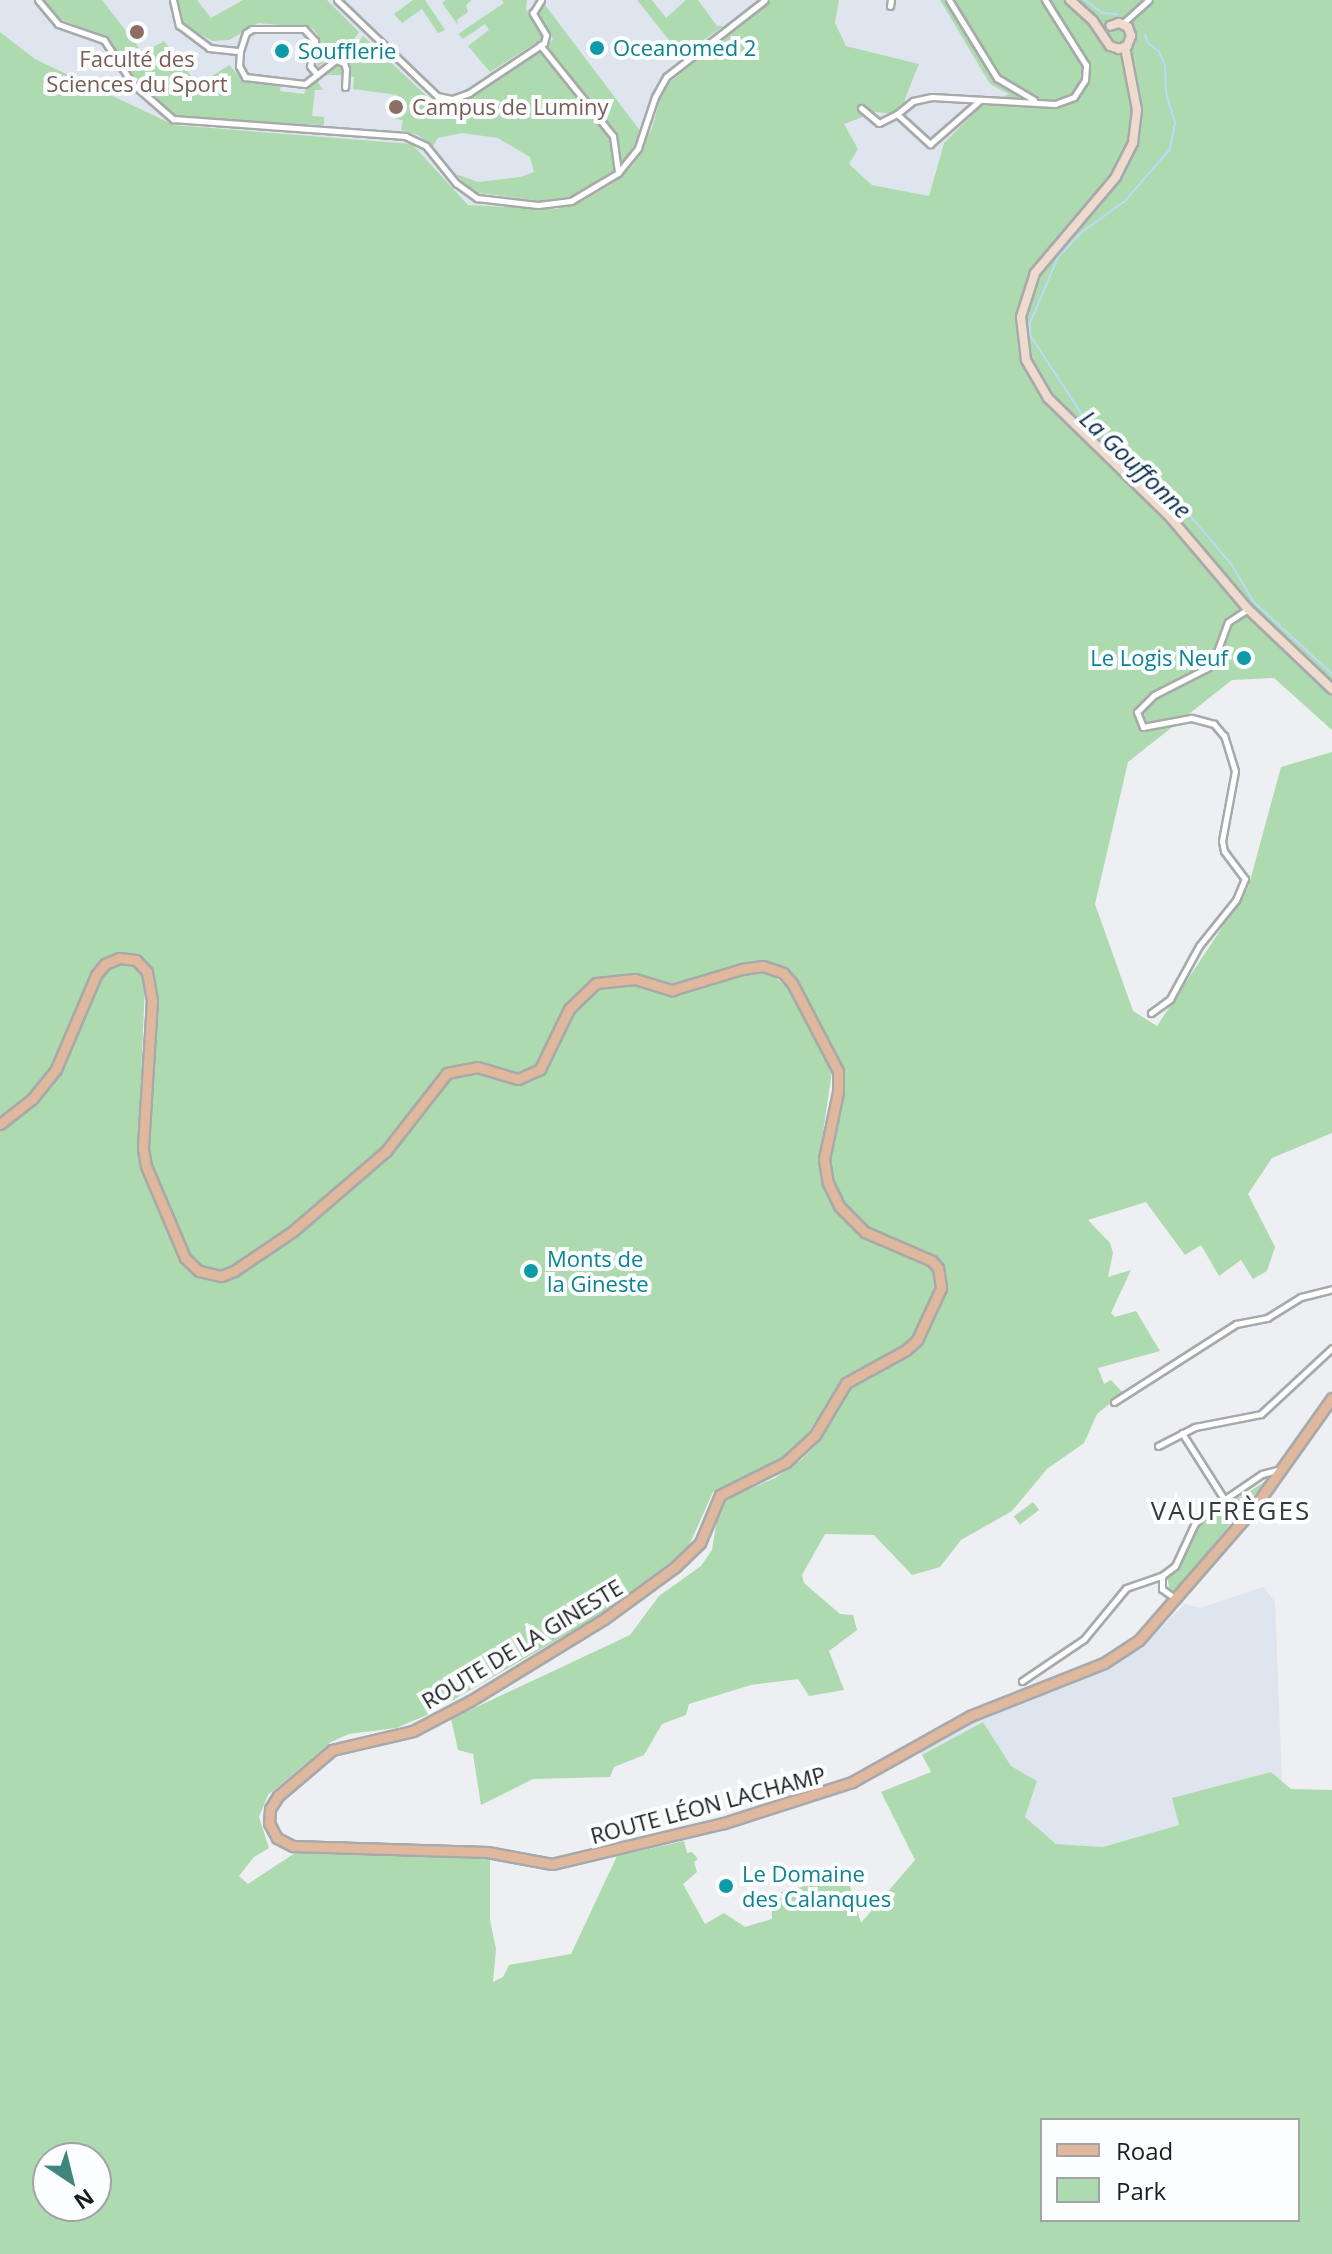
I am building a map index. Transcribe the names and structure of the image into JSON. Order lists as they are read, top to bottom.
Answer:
{
  "streets": {
    "main road": ["ROUTE DE LA GINESTE", "ROUTE LÉON LACHAMP"]
  },
  "crossings": [
    ["ROUTE DE LA GINESTE", "ROUTE LÉON LACHAMP"]
  ],
  "districts": ["VAUFRÈGES"],
  "water": ["La Gouffonne"],
  "places": [
    "Faculté des Sciences du Sport",
    "Oceanomed 2",
    "Soufflerie",
    "Campus de Luminy",
    "Le Logis Neuf",
    "Monts de la Gineste",
    "Le Domaine des Calanques"
  ],
  "legend": ["Road", "Park"],
  "north": "bottom right"
}
